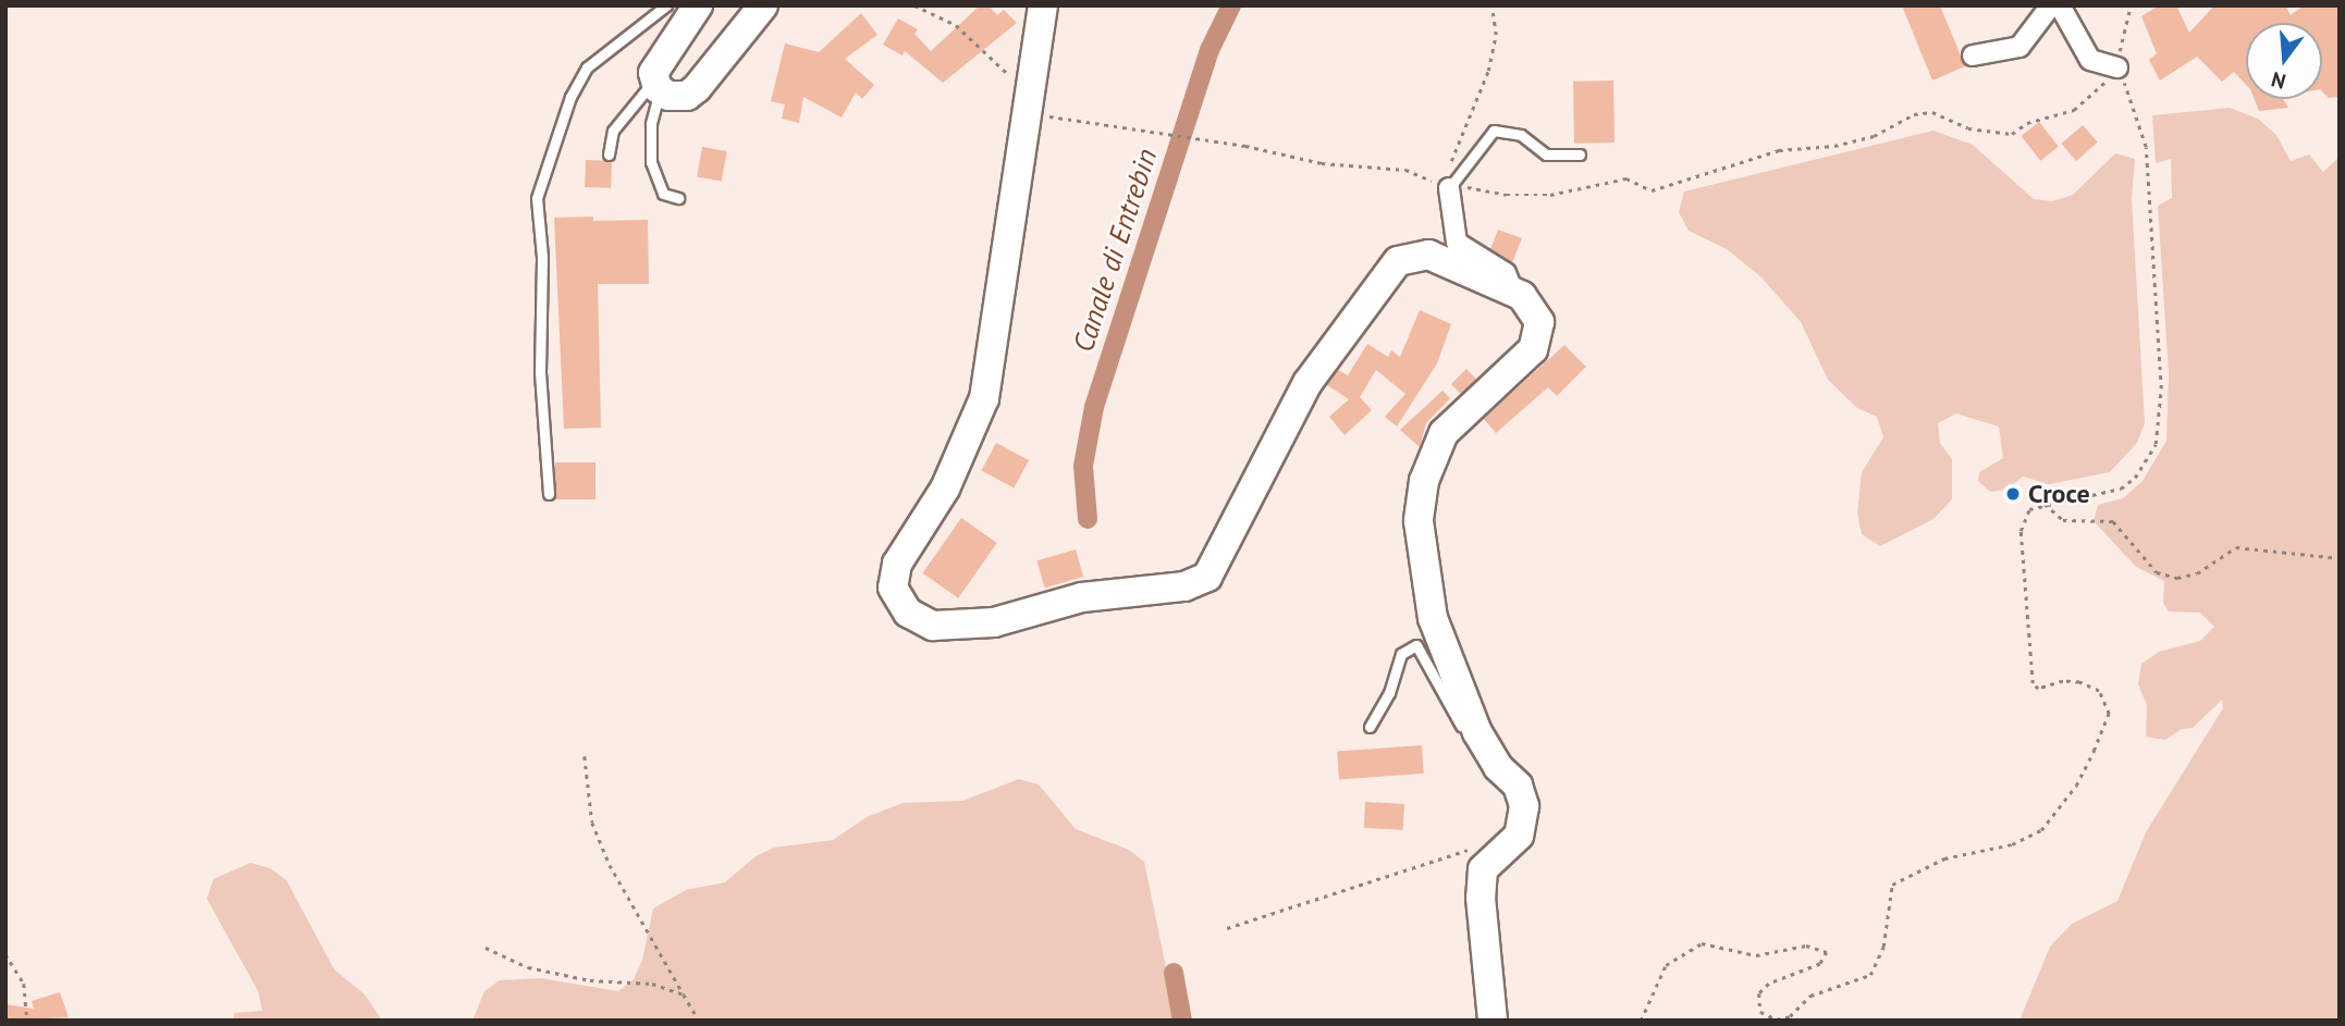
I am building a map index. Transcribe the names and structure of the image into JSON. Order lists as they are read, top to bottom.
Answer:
{
  "water": ["Canale di Entrebin"],
  "places": ["Croce"],
  "north": "bottom"
}
